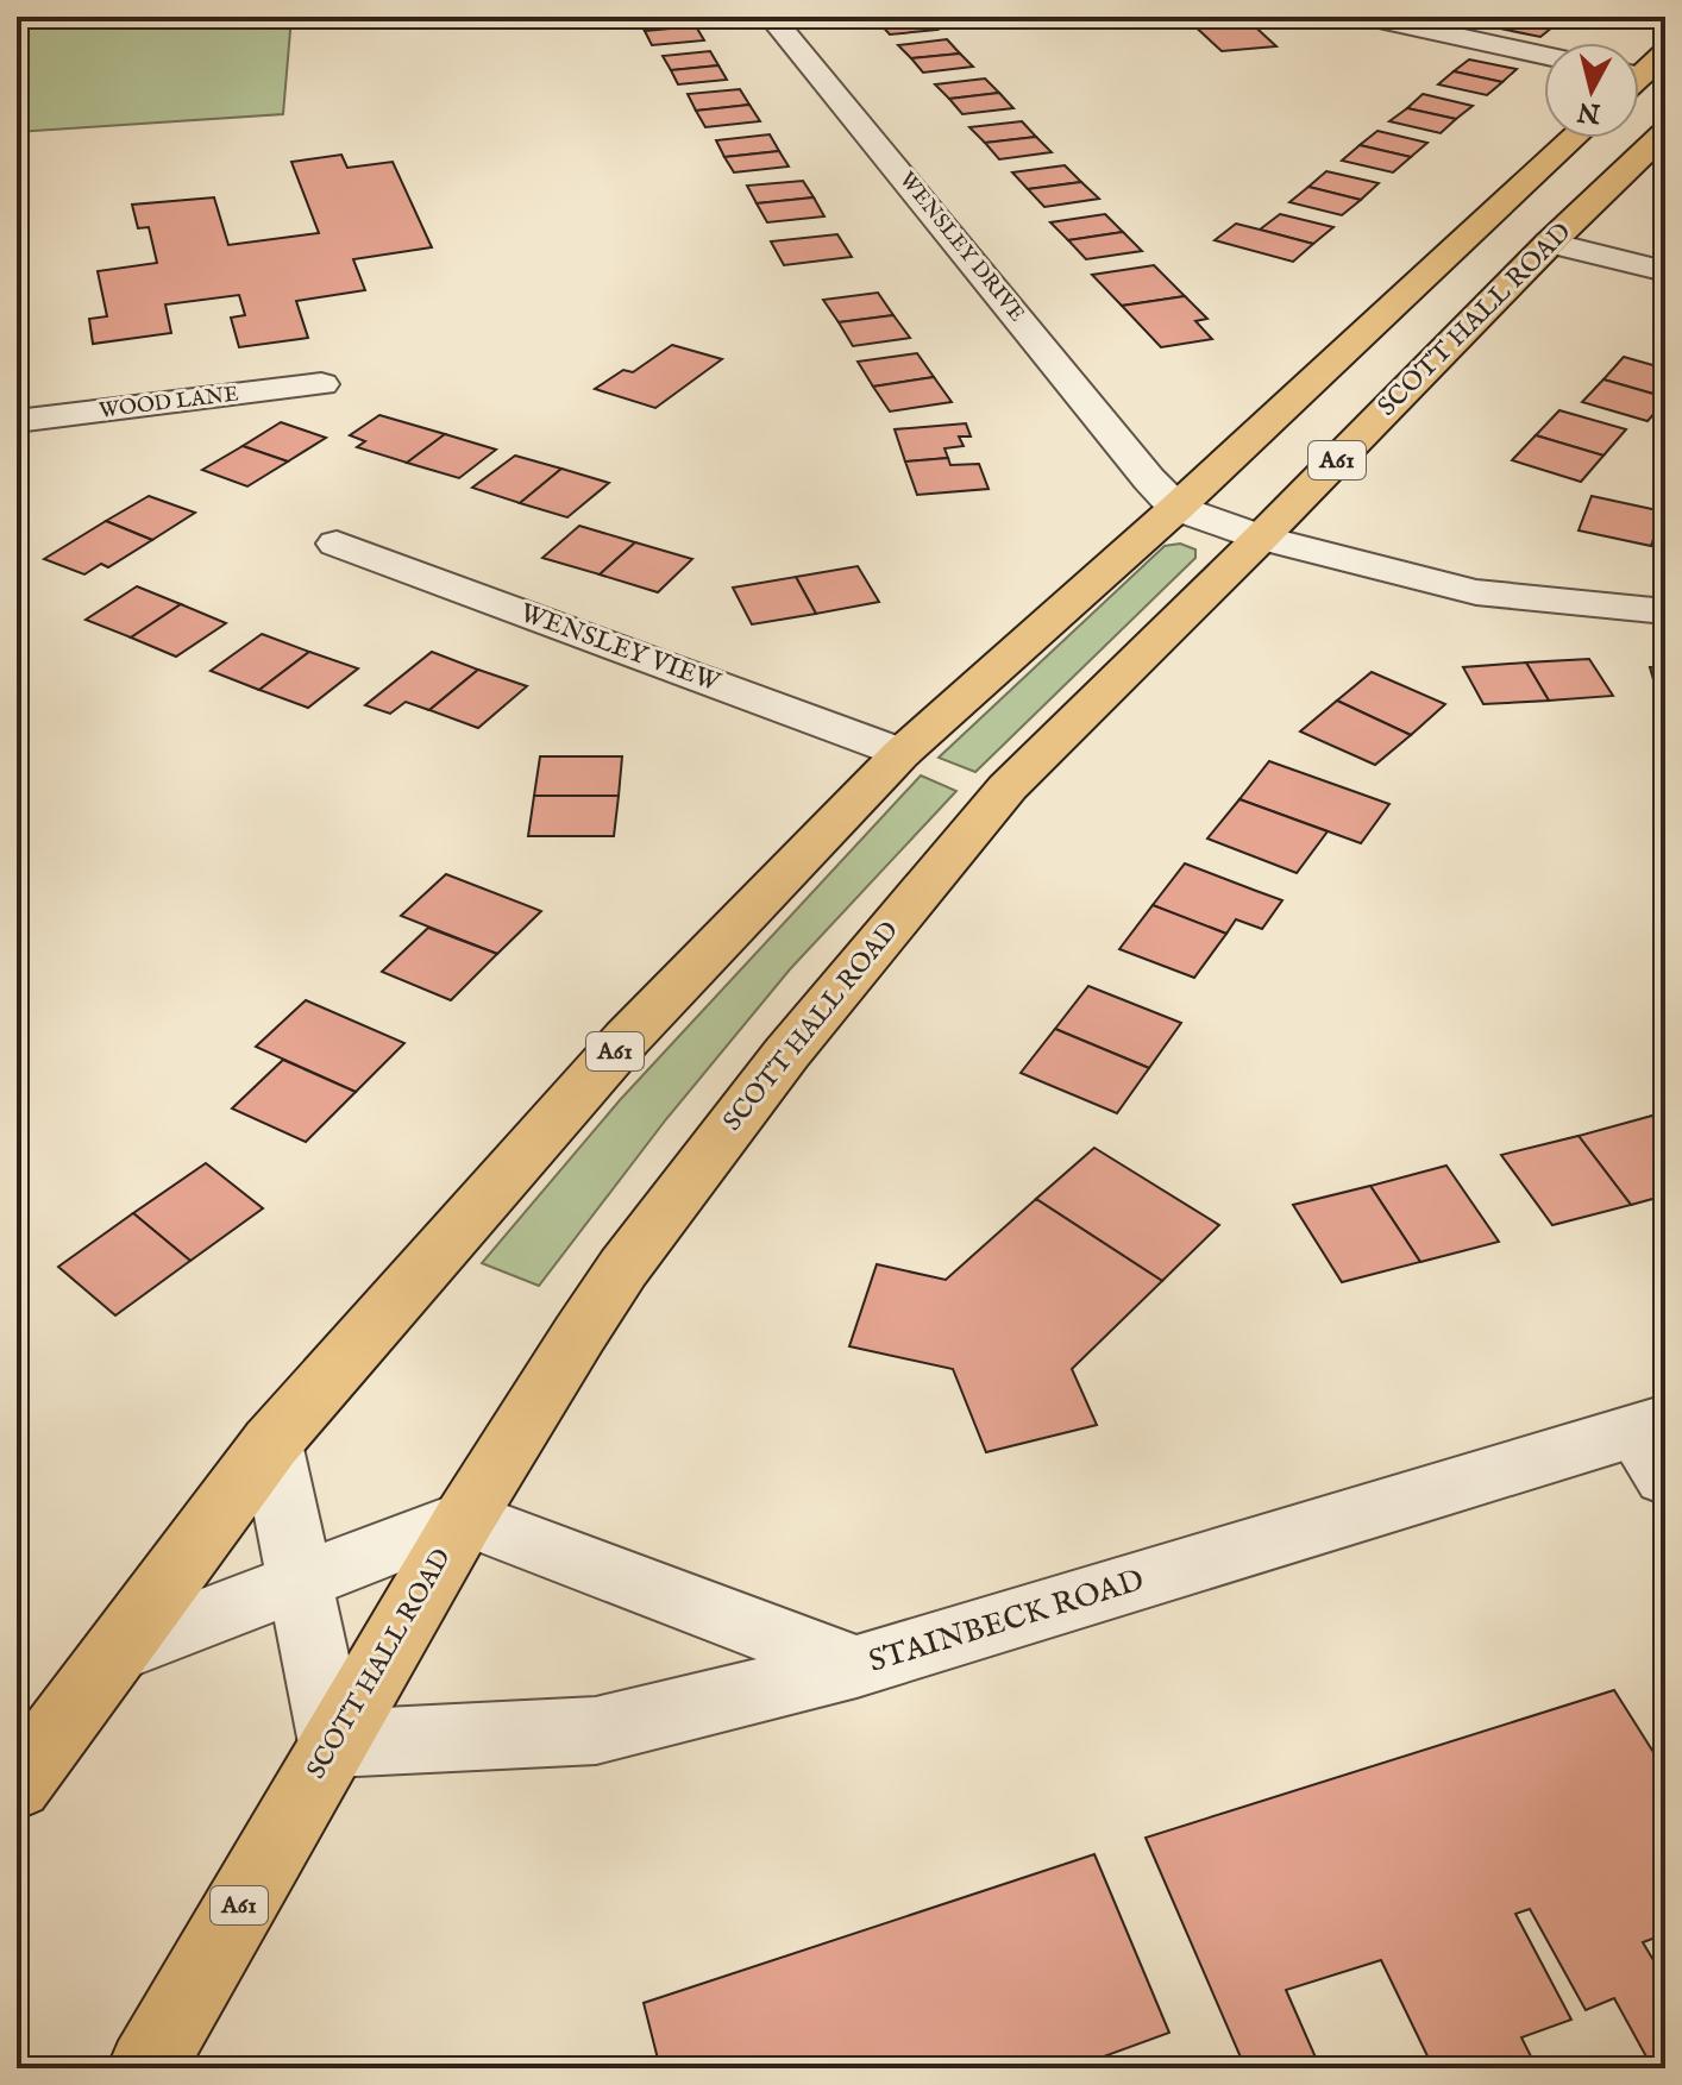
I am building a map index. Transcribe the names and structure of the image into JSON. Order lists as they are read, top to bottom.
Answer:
{
  "streets": {
    "highway": ["SCOTT HALL ROAD", "A61"],
    "street": [
      "WENSLEY DRIVE",
      "WOOD LANE",
      "WENSLEY VIEW",
      "STAINBECK ROAD"
    ]
  },
  "crossings": [
    ["WENSLEY DRIVE", "A61"],
    ["SCOTT HALL ROAD", "STAINBECK ROAD"],
    ["A61", "WENSLEY VIEW"]
  ],
  "north": "bottom"
}
